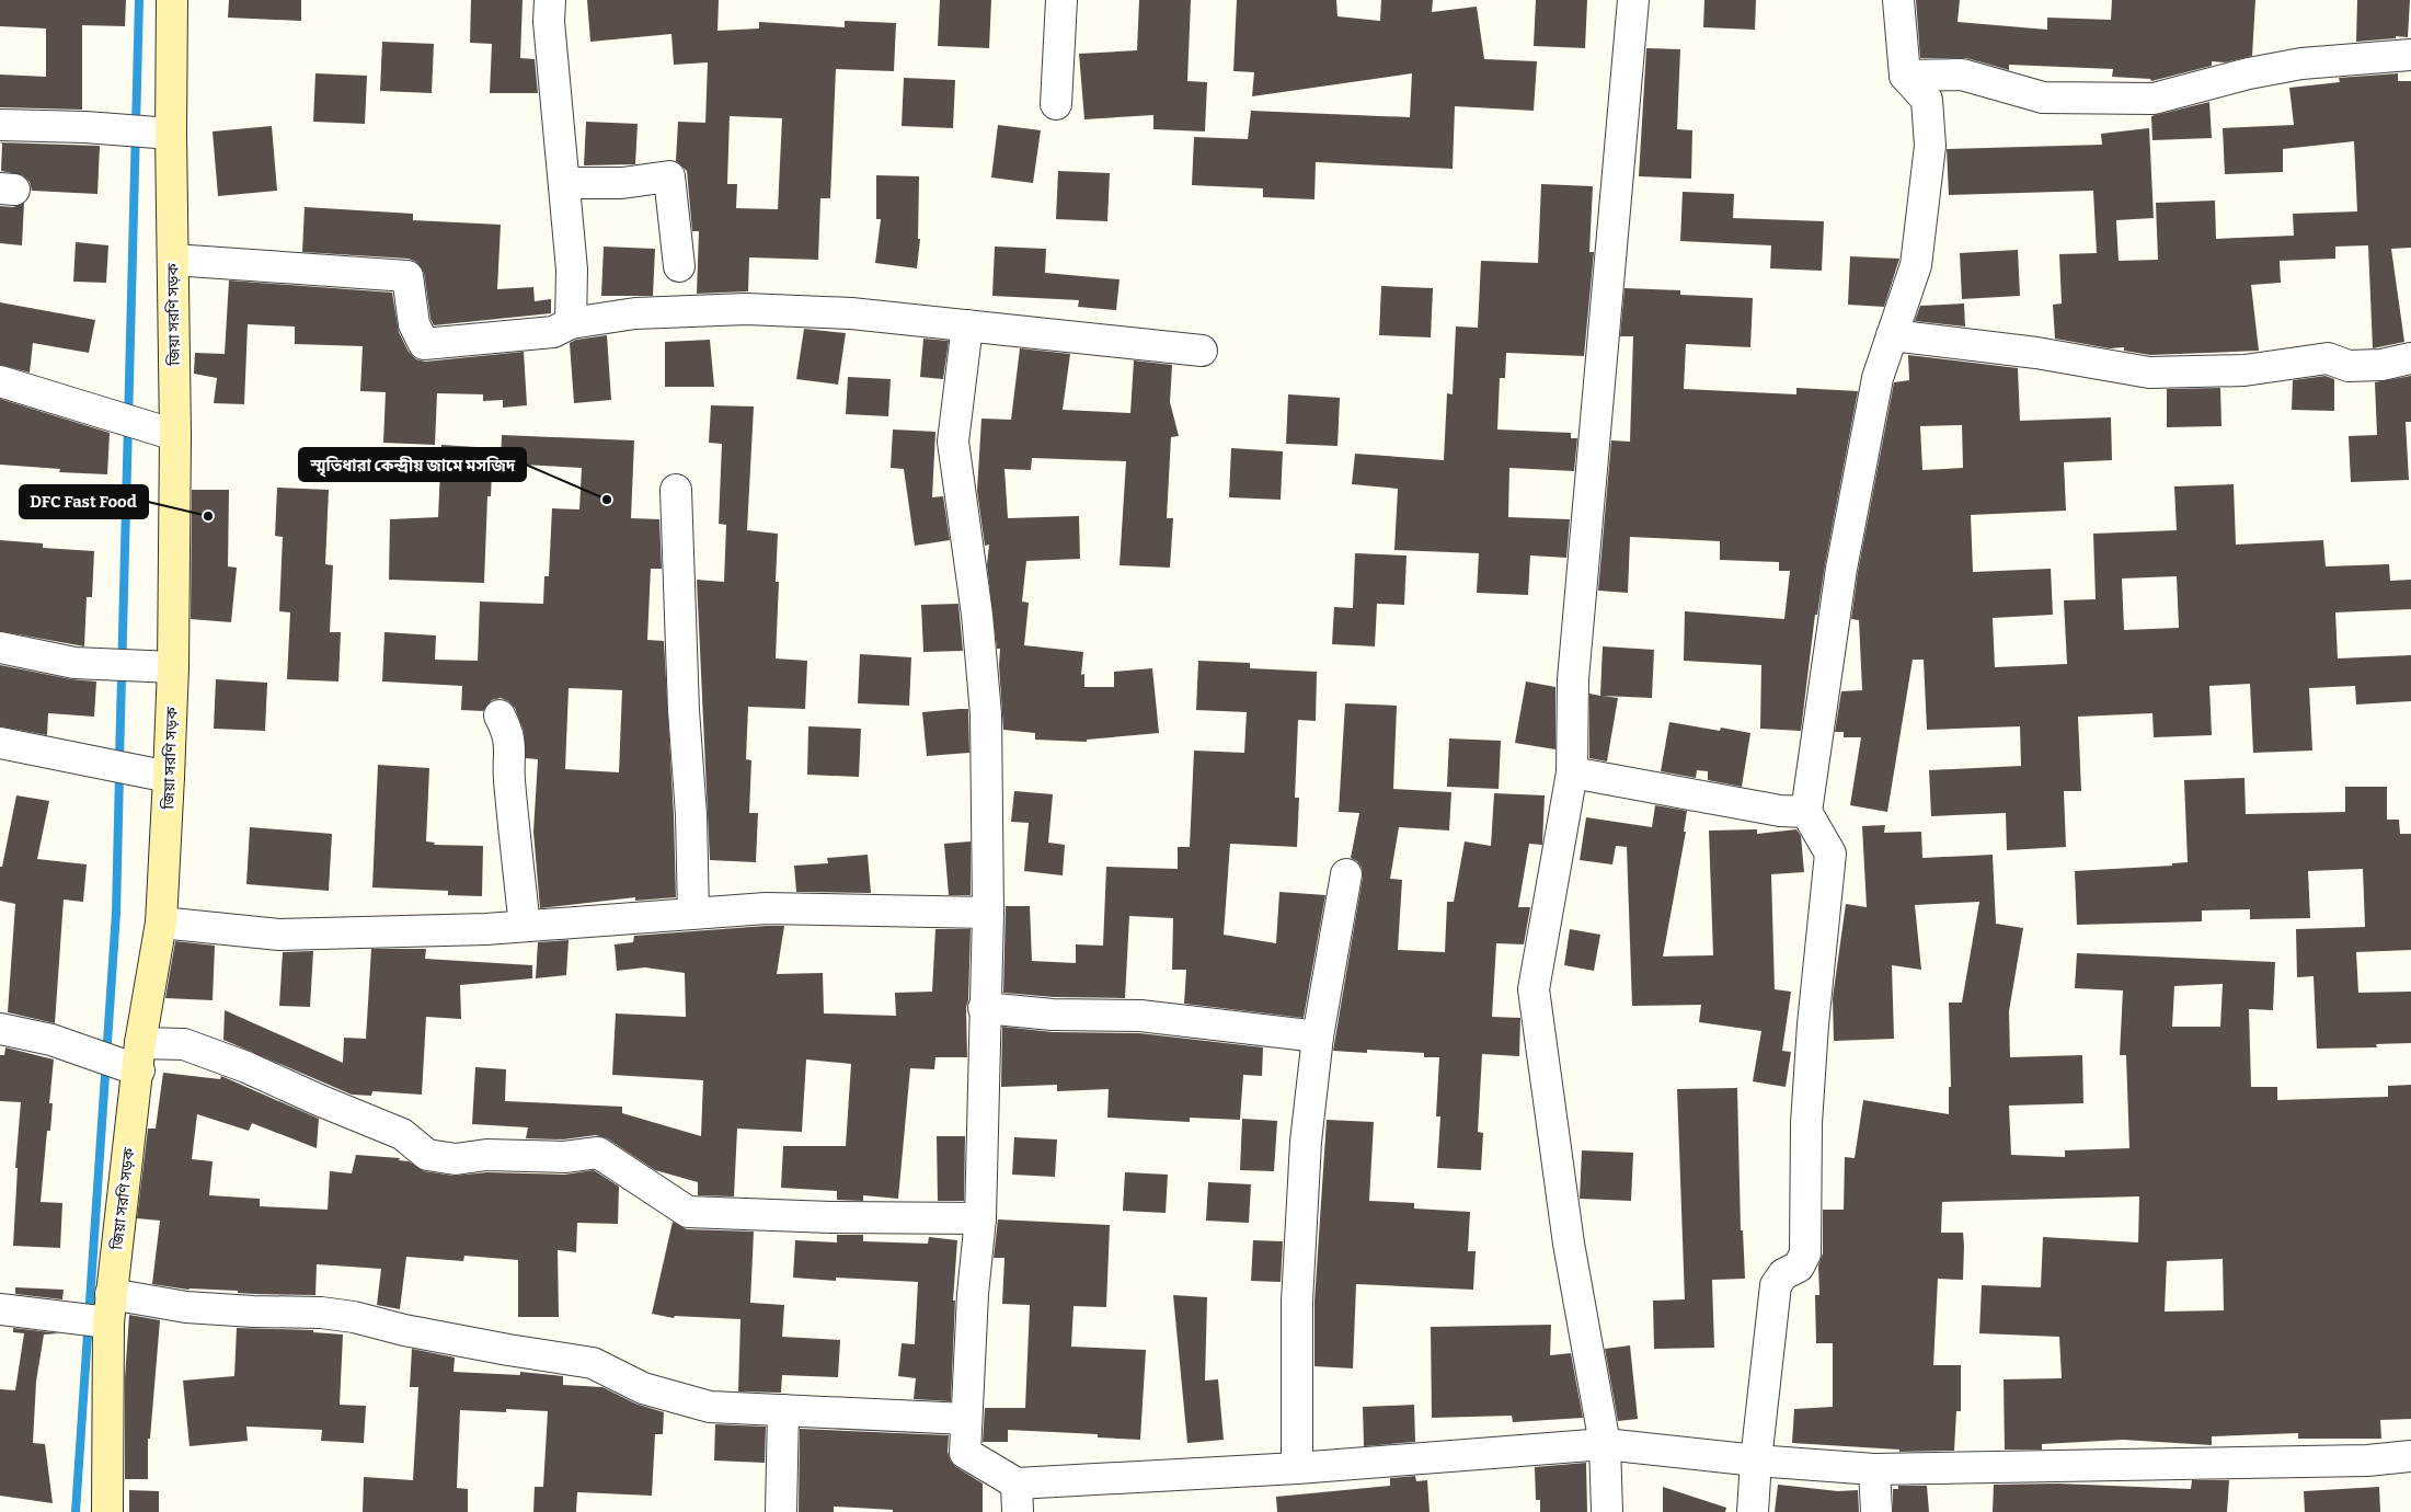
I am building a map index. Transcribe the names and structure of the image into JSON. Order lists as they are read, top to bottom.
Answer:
{
  "streets": {
    "main road": ["জিয়া সরণি সড়ক"]
  },
  "places": ["স্মৃতিধারা কেন্দ্রীয় জামে মসজিদ", "DFC Fast Food"]
}
